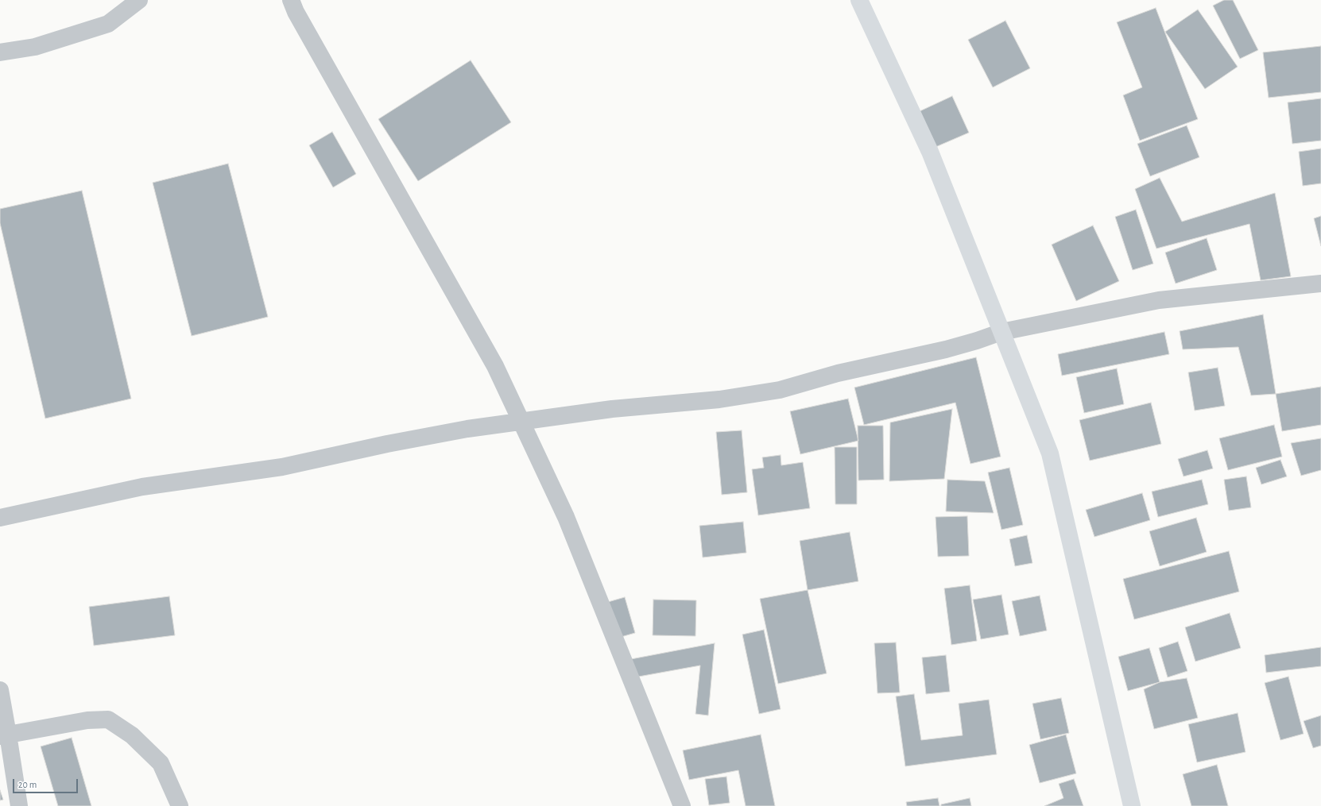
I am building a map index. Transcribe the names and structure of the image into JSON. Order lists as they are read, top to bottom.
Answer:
{
  "scale_bar": "20 m"
}
